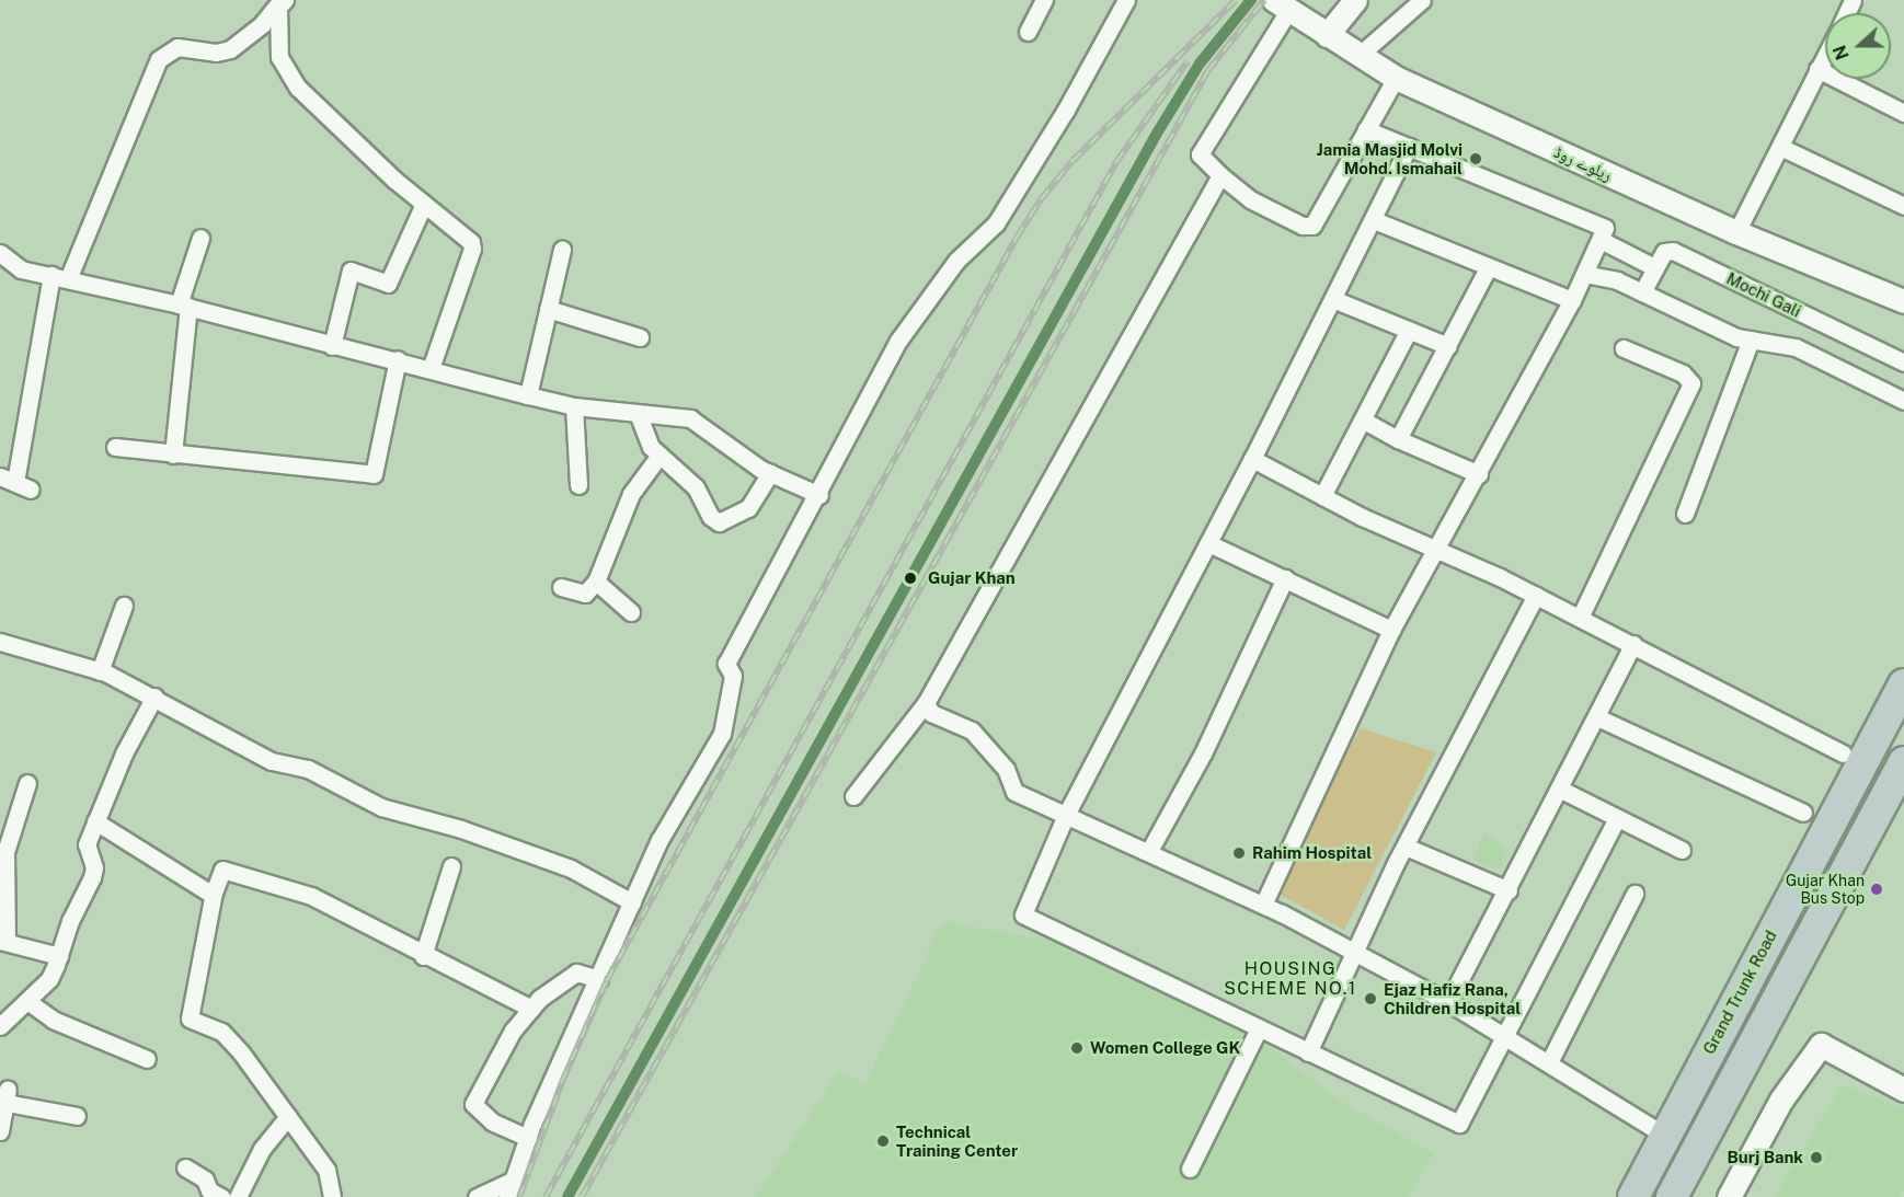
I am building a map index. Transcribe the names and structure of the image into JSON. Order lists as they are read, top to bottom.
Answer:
{
  "streets": {
    "highway": ["Grand Trunk Road"],
    "main road": ["ریلوے روڈ"],
    "street": ["Mochi Gali"]
  },
  "districts": ["HOUSING SCHEME NO.1"],
  "places": [
    "Jamia Masjid Molvi Mohd. Ismahail",
    "Gujar Khan",
    "Rahim Hospital",
    "Gujar Khan Bus Stop",
    "Ejaz Hafiz Rana, Children Hospital",
    "Women College GK",
    "Technical Training Center",
    "Burj Bank"
  ],
  "north": "left"
}
